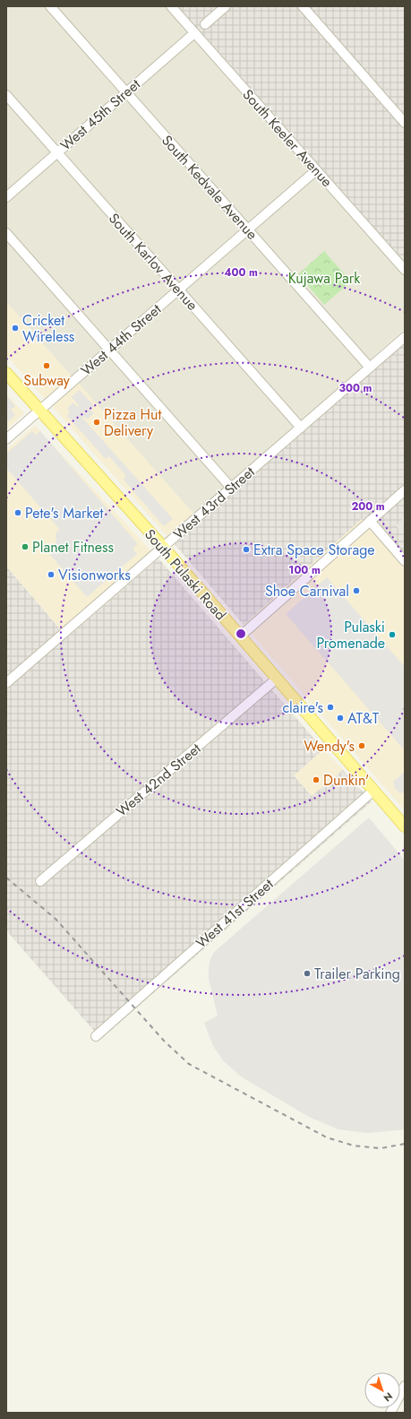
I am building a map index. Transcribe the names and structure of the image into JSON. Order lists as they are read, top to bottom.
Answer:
{
  "streets": {
    "main road": ["South Pulaski Road"],
    "street": [
      "West 45th Street",
      "South Keeler Avenue",
      "South Kedvale Avenue",
      "South Karlov Avenue",
      "West 44th Street",
      "West 43rd Street",
      "West 42nd Street",
      "West 41st Street"
    ]
  },
  "crossings": [
    ["West 45th Street", "South Keeler Avenue"],
    ["West 45th Street", "South Kedvale Avenue"],
    ["West 45th Street", "South Karlov Avenue"],
    ["South Keeler Avenue", "West 44th Street"],
    ["South Kedvale Avenue", "West 44th Street"],
    ["South Kedvale Avenue", "West 43rd Street"],
    ["South Karlov Avenue", "West 44th Street"],
    ["South Karlov Avenue", "West 43rd Street"],
    ["West 44th Street", "South Pulaski Road"],
    ["West 43rd Street", "South Pulaski Road"],
    ["South Pulaski Road", "West 42nd Street"],
    ["South Pulaski Road", "West 41st Street"]
  ],
  "parks": ["Kujawa Park"],
  "places": [
    "Cricket Wireless",
    "Subway",
    "Pizza Hut Delivery",
    "Pete's Market",
    "Planet Fitness",
    "Extra Space Storage",
    "Visionworks",
    "Shoe Carnival",
    "Pulaski Promenade",
    "claire's",
    "AT&T",
    "Wendy's",
    "Dunkin'",
    "Trailer Parking"
  ],
  "north": "bottom right",
  "rings": [
    "400 m",
    "300 m",
    "200 m",
    "100 m"
  ]
}
